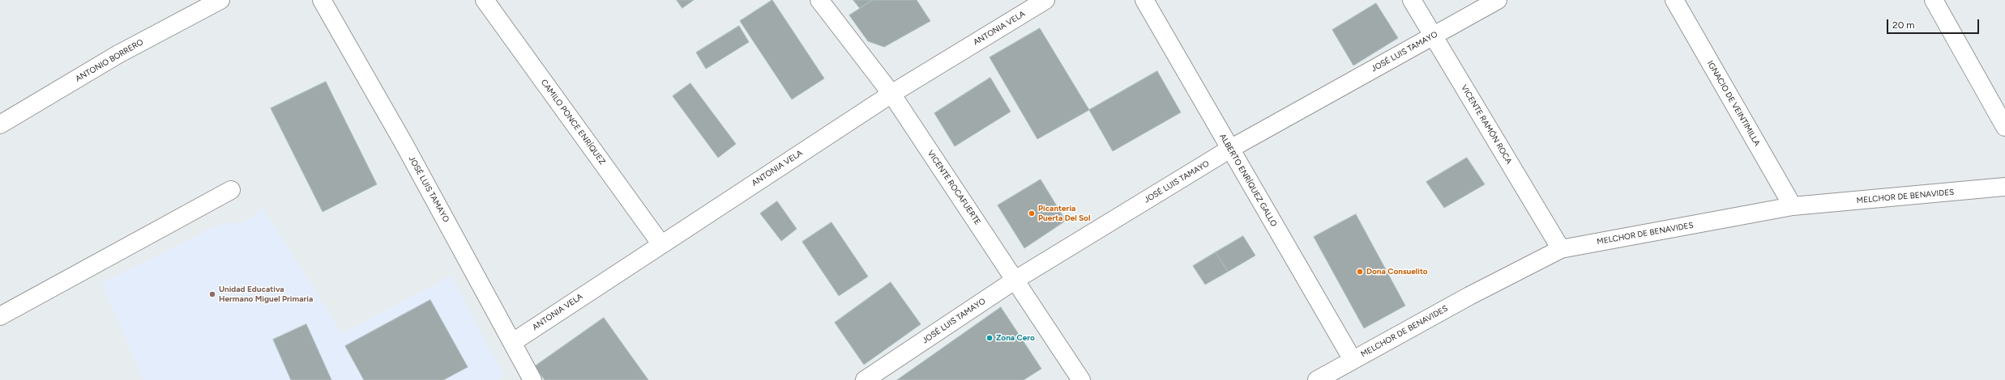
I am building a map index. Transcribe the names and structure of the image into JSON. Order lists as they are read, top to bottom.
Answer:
{
  "streets": {
    "street": [
      "ANTONIA VELA",
      "JOSÉ LUIS TAMAYO",
      "ANTONIO BORRERO",
      "IGNACIO DE VEINTIMILLA",
      "CAMILO PONCE ENRÍQUEZ",
      "VICENTE RAMÓN ROCA",
      "ALBERTO ENRÍQUEZ GALLO",
      "VICENTE ROCAFUERTE",
      "MELCHOR DE BENAVIDES"
    ]
  },
  "crossings": [
    ["ANTONIA VELA", "JOSÉ LUIS TAMAYO"],
    ["ANTONIA VELA", "CAMILO PONCE ENRÍQUEZ"],
    ["ANTONIA VELA", "VICENTE ROCAFUERTE"],
    ["JOSÉ LUIS TAMAYO", "VICENTE RAMÓN ROCA"],
    ["JOSÉ LUIS TAMAYO", "ALBERTO ENRÍQUEZ GALLO"],
    ["JOSÉ LUIS TAMAYO", "VICENTE ROCAFUERTE"],
    ["IGNACIO DE VEINTIMILLA", "MELCHOR DE BENAVIDES"],
    ["VICENTE RAMÓN ROCA", "MELCHOR DE BENAVIDES"],
    ["ALBERTO ENRÍQUEZ GALLO", "MELCHOR DE BENAVIDES"]
  ],
  "places": [
    "Picanteria Puerta Del Sol",
    "Dona Consuelito",
    "Unidad Educativa Hermano Miguel Primaria",
    "Zona Cero"
  ],
  "scale_bar": "20 m"
}
